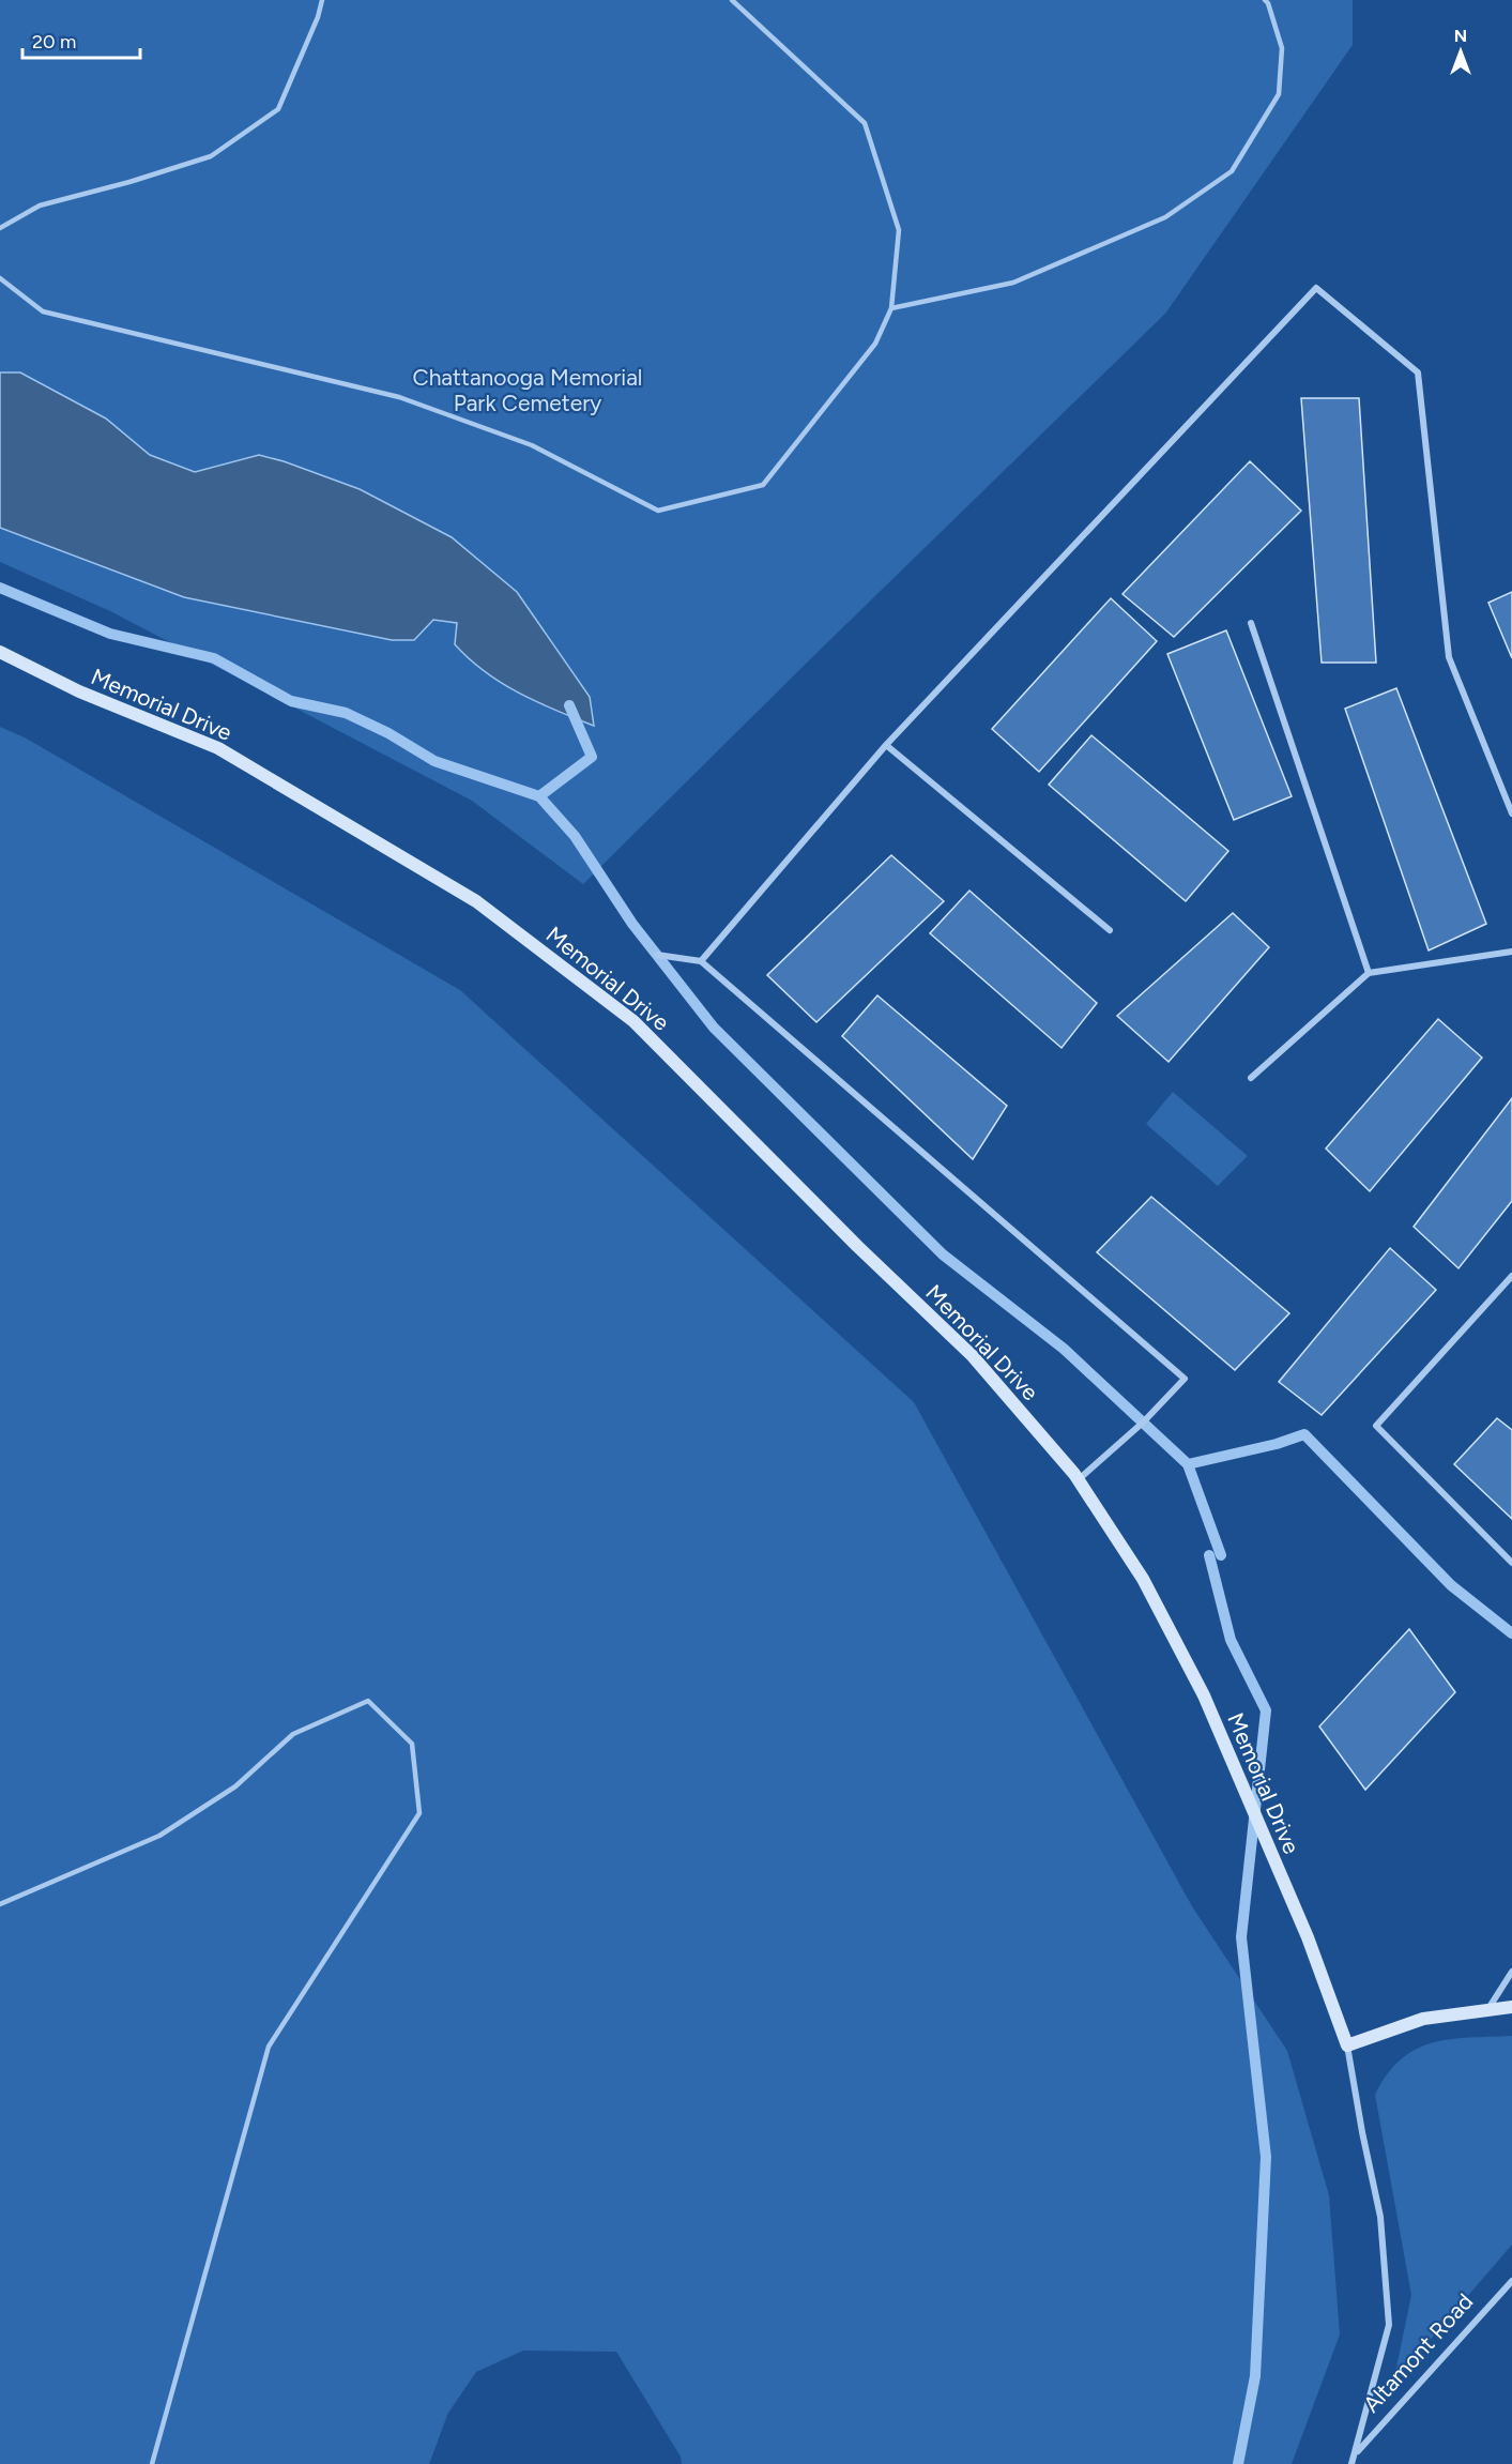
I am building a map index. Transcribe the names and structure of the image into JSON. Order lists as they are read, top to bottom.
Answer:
{
  "streets": {
    "street": ["Memorial Drive", "Altamont Road"]
  },
  "crossings": [
    ["Memorial Drive", "Altamont Road"]
  ],
  "parks": ["Chattanooga Memorial Park Cemetery"],
  "scale_bar": "20 m",
  "north": "top"
}
